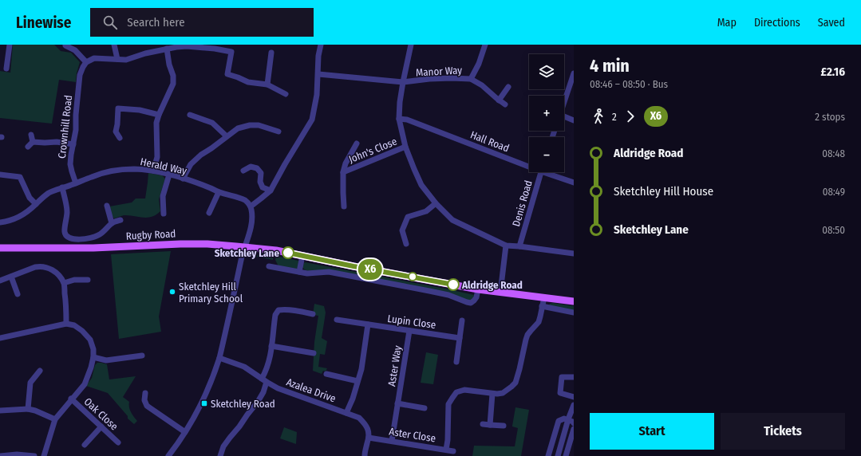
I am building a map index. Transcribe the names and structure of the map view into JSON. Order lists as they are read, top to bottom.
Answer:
{
  "streets": {
    "main road": ["Rugby Road"],
    "street": [
      "Manor Way",
      "Crownhill Road",
      "Hall Road",
      "John's Close",
      "Herald Way",
      "Denis Road",
      "Lupin Close",
      "Aster Way",
      "Azalea Drive",
      "Oak Close",
      "Aster Close"
    ]
  },
  "crossings": [
    ["Crownhill Road", "Herald Way"],
    ["Lupin Close", "Aster Way"],
    ["Aster Way", "Aster Close"],
    ["Azalea Drive", "Aster Close"]
  ],
  "places": {
    "other": ["Sketchley Lane", "Aldridge Road", "Sketchley Hill Primary School"],
    "transit": ["Sketchley Road"]
  },
  "lines": ["bus line X6"],
  "page": {
    "header": "Linewise",
    "search": "Search here",
    "nav": ["Map", "Directions", "Saved"],
    "on_map": "X6",
    "heading": ["4 min", "08:46 – 08:50 · Bus", "£2.16"],
    "map_buttons": ["+", "−"],
    "legs": ["2", "X6", "2 stops"],
    "list": [
      {
        "name": "Aldridge Road",
        "value": "08:48"
      },
      {
        "name": "Sketchley Hill House",
        "value": "08:49"
      },
      {
        "name": "Sketchley Lane",
        "value": "08:50"
      }
    ],
    "buttons": ["Start", "Tickets"]
  }
}
